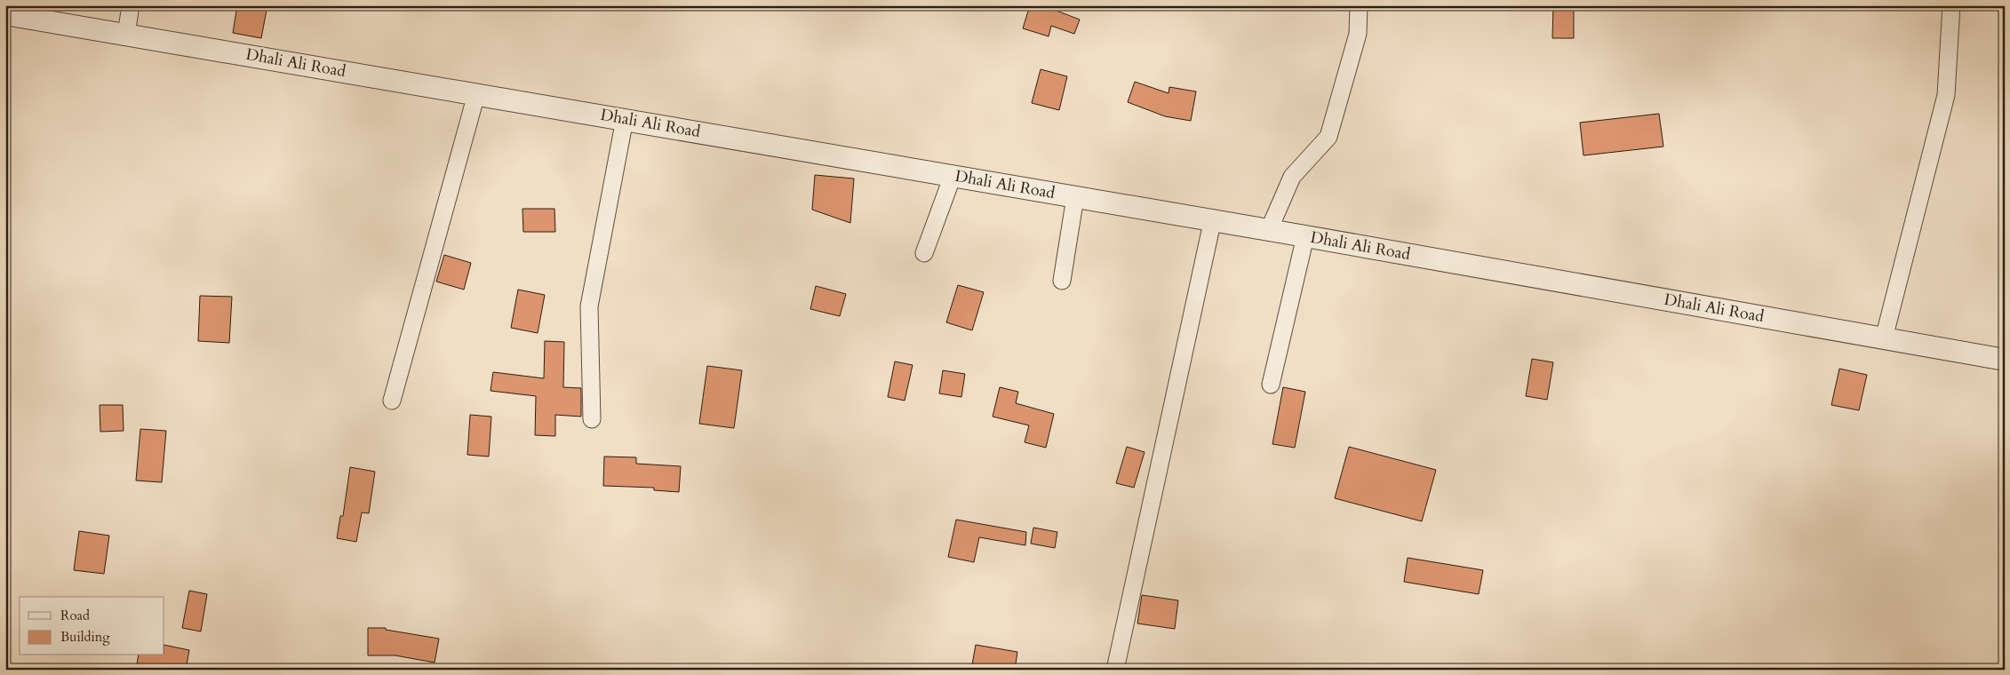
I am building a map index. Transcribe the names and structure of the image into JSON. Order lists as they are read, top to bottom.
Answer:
{
  "streets": {
    "street": ["Dhali Ali Road"]
  },
  "legend": ["Road", "Building"]
}
